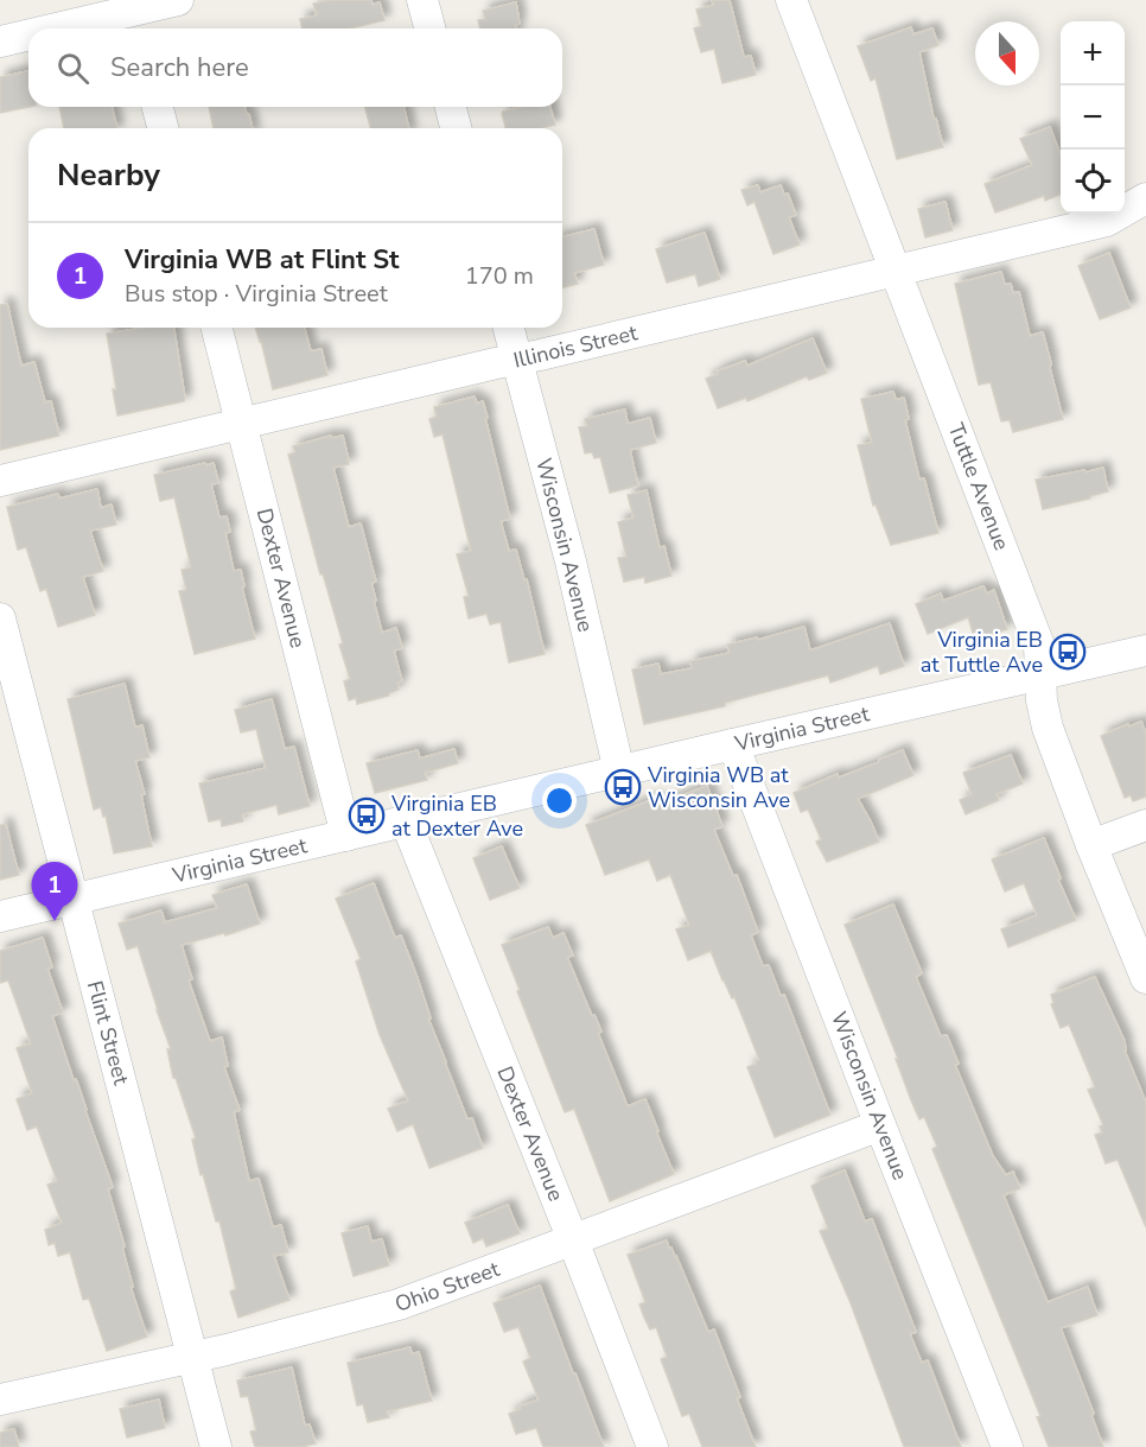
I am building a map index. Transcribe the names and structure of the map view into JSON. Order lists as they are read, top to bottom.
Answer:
{
  "streets": {
    "street": [
      "Illinois Street",
      "Tuttle Avenue",
      "Wisconsin Avenue",
      "Dexter Avenue",
      "Virginia Street",
      "Flint Street",
      "Ohio Street"
    ]
  },
  "crossings": [
    ["Illinois Street", "Tuttle Avenue"],
    ["Illinois Street", "Wisconsin Avenue"],
    ["Illinois Street", "Dexter Avenue"],
    ["Tuttle Avenue", "Virginia Street"],
    ["Wisconsin Avenue", "Virginia Street"],
    ["Wisconsin Avenue", "Ohio Street"],
    ["Dexter Avenue", "Virginia Street"],
    ["Dexter Avenue", "Ohio Street"],
    ["Virginia Street", "Flint Street"],
    ["Flint Street", "Ohio Street"]
  ],
  "places": {
    "bus stop": ["Virginia EB at Tuttle Ave", "Virginia WB at Wisconsin Ave", "Virginia EB at Dexter Ave"]
  },
  "north": "bottom",
  "page": {
    "map_buttons": ["+", "−"],
    "search": "Search here",
    "heading": "Nearby",
    "list": [
      {
        "mark": "1",
        "name": "Virginia WB at Flint St",
        "note": "Bus stop · Virginia Street",
        "value": "170 m"
      }
    ],
    "pins": "1"
  }
}
